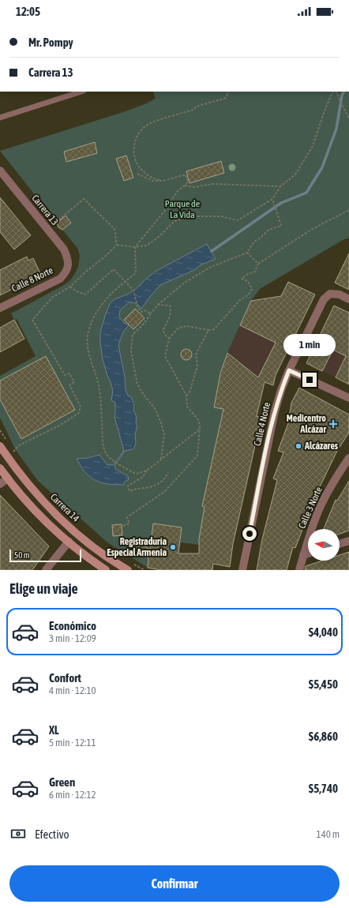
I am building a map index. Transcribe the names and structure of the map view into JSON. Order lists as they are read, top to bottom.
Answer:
{
  "streets": {
    "main road": ["Carrera 14"],
    "street": [
      "Carrera 13",
      "Calle 8 Norte",
      "Calle 4 Norte",
      "Calle 3 Norte"
    ]
  },
  "crossings": [
    ["Carrera 13", "Calle 8 Norte"]
  ],
  "parks": ["Parque de La Vida"],
  "places": {
    "health": ["Medicentro Alcázar"],
    "other": ["Alcázares", "Registraduría Especial Armenia"]
  },
  "scale_bar": "50 m",
  "north": "left",
  "page": {
    "status": "12:05",
    "banner": ["Mr. Pompy", "Carrera 13"],
    "bubble": "1 min",
    "scale": "50 m",
    "heading": "Elige un viaje",
    "list": [
      {
        "name": "Económico",
        "note": "3 min · 12:09",
        "value": "$4,040"
      },
      {
        "name": "Confort",
        "note": "4 min · 12:10",
        "value": "$5,450"
      },
      {
        "name": "XL",
        "note": "5 min · 12:11",
        "value": "$6,860"
      },
      {
        "name": "Green",
        "note": "6 min · 12:12",
        "value": "$5,740"
      }
    ],
    "pay": ["Efectivo", "140 m"],
    "buttons": "Confirmar"
  }
}
